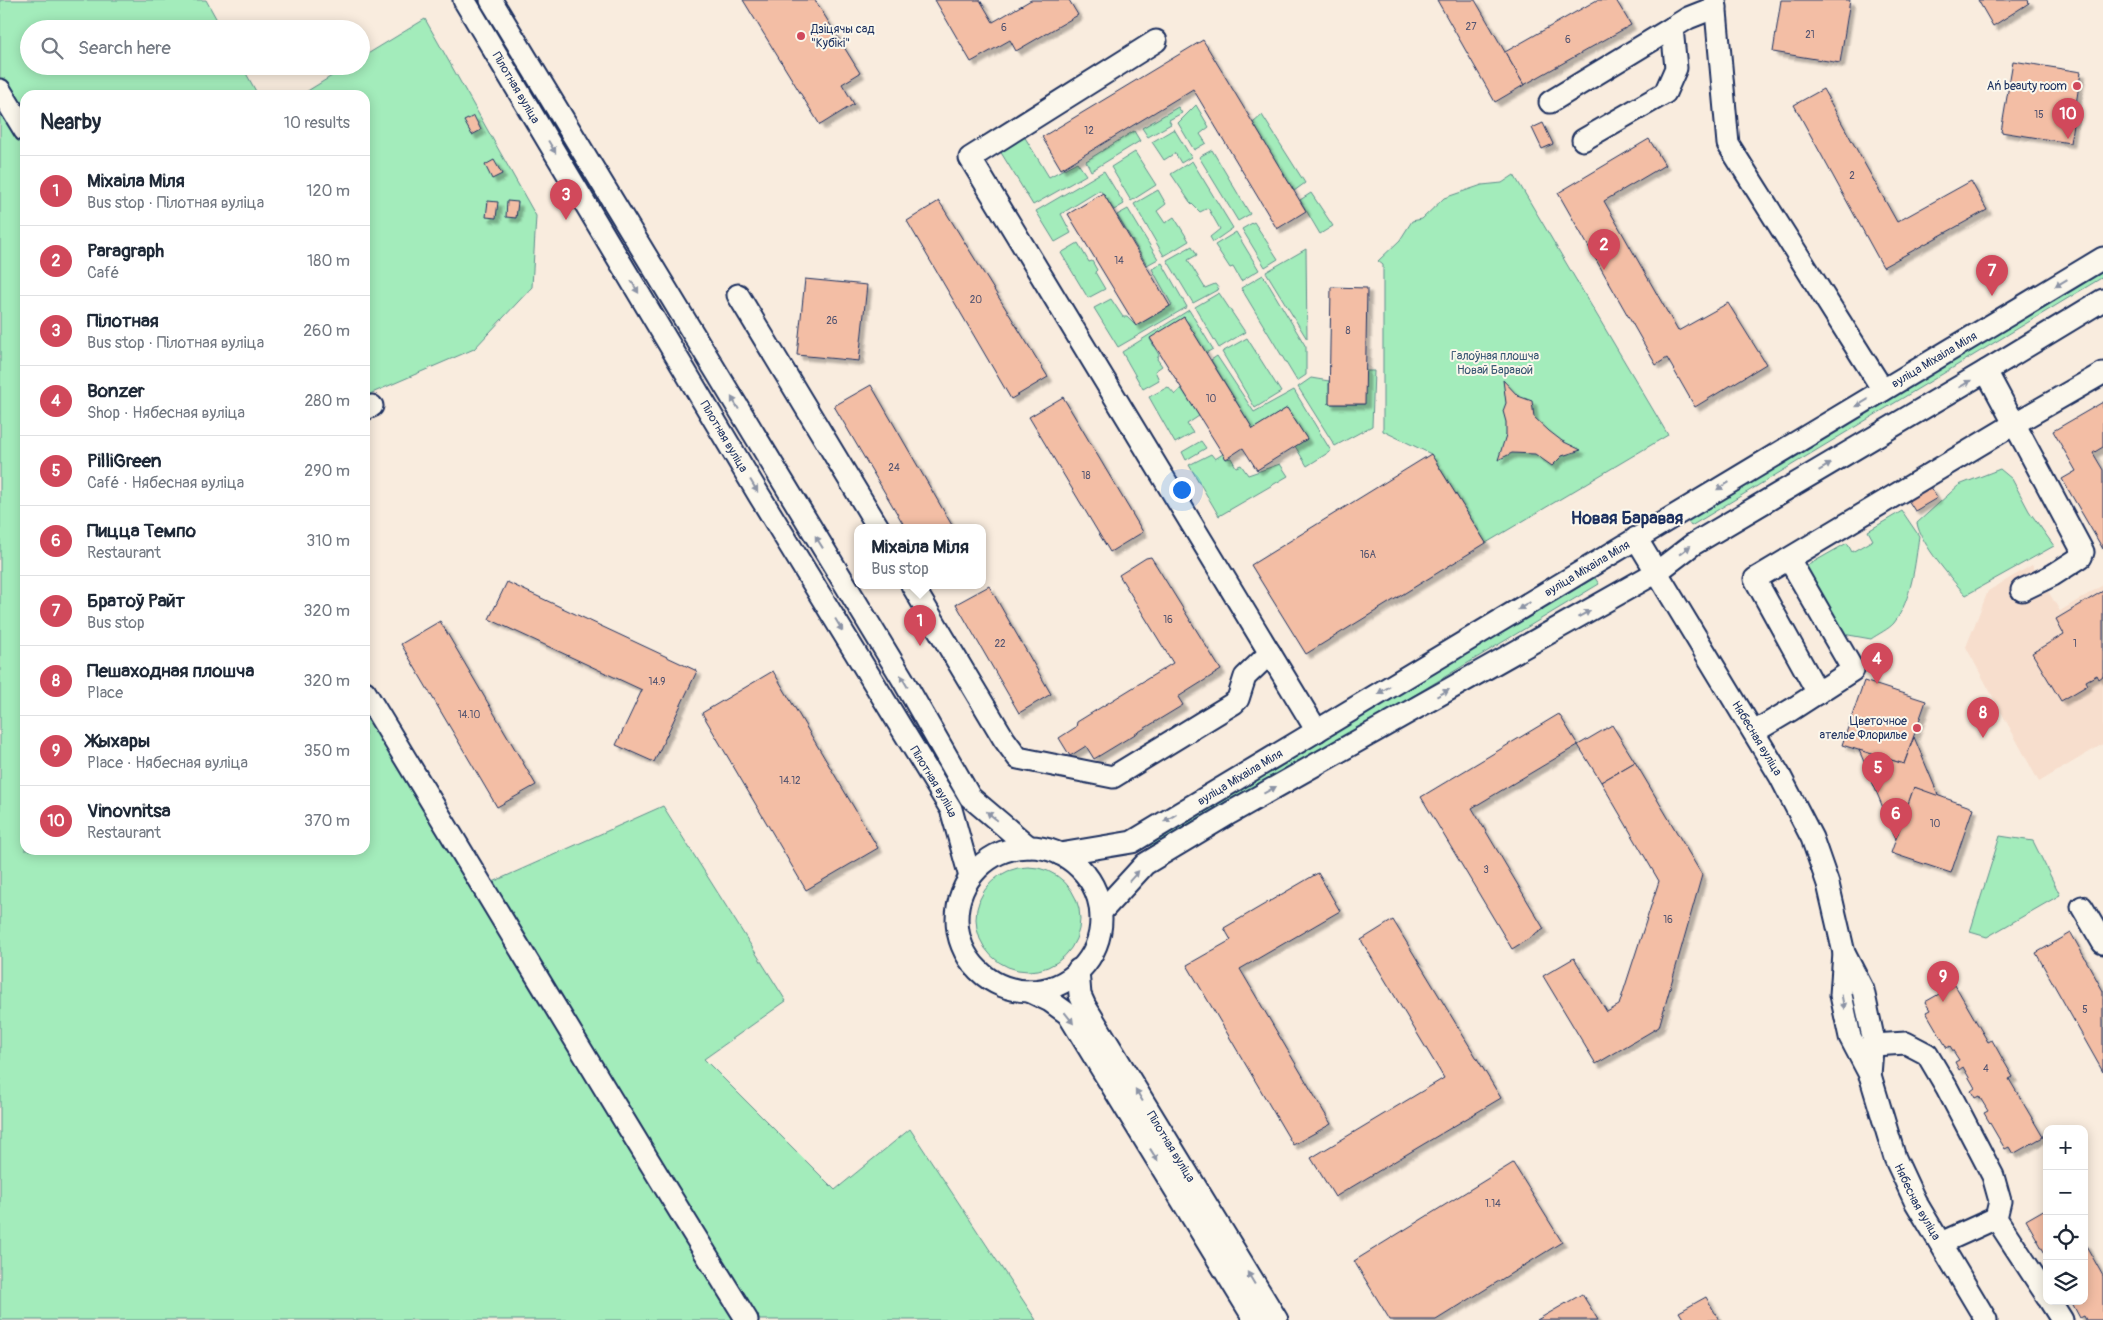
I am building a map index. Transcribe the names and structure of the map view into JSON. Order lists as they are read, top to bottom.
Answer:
{
  "streets": {
    "street": ["Пілотная вуліца", "вуліца Міхаіла Міля", "Нябесная вуліца"]
  },
  "crossings": [
    ["Пілотная вуліца", "вуліца Міхаіла Міля"],
    ["вуліца Міхаіла Міля", "Нябесная вуліца"]
  ],
  "districts": ["Новая Баравая"],
  "parks": ["Галоўная плошча Новай Баравой"],
  "places": ["Дзіцячы сад \"Кубікі\"", "Ań beauty room", "Цветочное ателье Флорилье"],
  "house_numbers": [
    "27",
    "6",
    "21",
    "6",
    "15",
    "12",
    "2",
    "14",
    "20",
    "26",
    "8",
    "10",
    "24",
    "18",
    "16А",
    "16",
    "22",
    "1",
    "14.9",
    "14.10",
    "14.12",
    "10",
    "3",
    "16",
    "5",
    "4",
    "1.14"
  ],
  "page": {
    "search": "Search here",
    "heading": ["Nearby", "10 results"],
    "pins": [
      "10",
      "3",
      "2",
      "7",
      "1",
      "4",
      "8",
      "5",
      "6",
      "9"
    ],
    "list": [
      {
        "mark": "1",
        "name": "Міхаіла Міля",
        "note": "Bus stop · Пілотная вуліца",
        "value": "120 m"
      },
      {
        "mark": "2",
        "name": "Paragraph",
        "note": "Café",
        "value": "180 m"
      },
      {
        "mark": "3",
        "name": "Пілотная",
        "note": "Bus stop · Пілотная вуліца",
        "value": "260 m"
      },
      {
        "mark": "4",
        "name": "Bonzer",
        "note": "Shop · Нябесная вуліца",
        "value": "280 m"
      },
      {
        "mark": "5",
        "name": "PilliGreen",
        "note": "Café · Нябесная вуліца",
        "value": "290 m"
      },
      {
        "mark": "6",
        "name": "Пицца Темпо",
        "note": "Restaurant",
        "value": "310 m"
      },
      {
        "mark": "7",
        "name": "Братоў Райт",
        "note": "Bus stop",
        "value": "320 m"
      },
      {
        "mark": "8",
        "name": "Пешаходная плошча",
        "note": "Place",
        "value": "320 m"
      },
      {
        "mark": "9",
        "name": "Жыхары",
        "note": "Place · Нябесная вуліца",
        "value": "350 m"
      },
      {
        "mark": "10",
        "name": "Vinovnitsa",
        "note": "Restaurant",
        "value": "370 m"
      }
    ],
    "popup": ["Міхаіла Міля", "Bus stop"],
    "map_buttons": ["+", "−"]
  }
}
